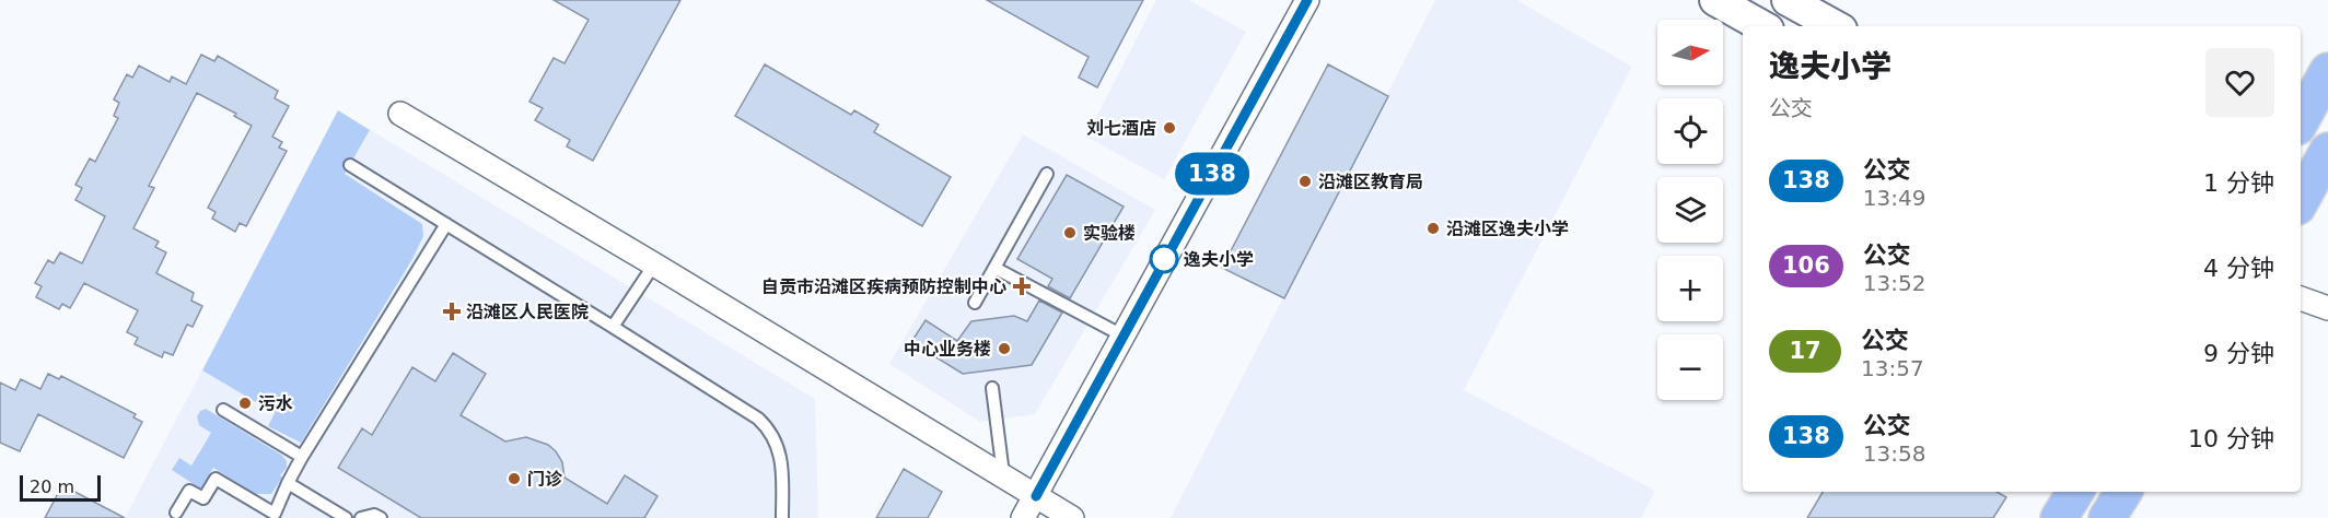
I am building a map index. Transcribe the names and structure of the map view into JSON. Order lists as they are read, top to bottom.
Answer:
{
  "places": {
    "other": [
      "刘七酒店",
      "沿滩区教育局",
      "沿滩区逸夫小学",
      "实验楼",
      "逸夫小学",
      "中心业务楼",
      "污水",
      "门诊"
    ],
    "health": ["自贡市沿滩区疾病预防控制中心", "沿滩区人民医院"]
  },
  "lines": ["bus line 138"],
  "scale_bar": "20 m",
  "north": "right",
  "page": {
    "on_map": "138",
    "map_buttons": ["+", "−"],
    "heading": ["逸夫小学", "公交"],
    "list": [
      {
        "mark": "138",
        "name": "公交",
        "note": "13:49",
        "value": "1 分钟"
      },
      {
        "mark": "106",
        "name": "公交",
        "note": "13:52",
        "value": "4 分钟"
      },
      {
        "mark": "17",
        "name": "公交",
        "note": "13:57",
        "value": "9 分钟"
      },
      {
        "mark": "138",
        "name": "公交",
        "note": "13:58",
        "value": "10 分钟"
      }
    ],
    "scale": "20 m"
  }
}
